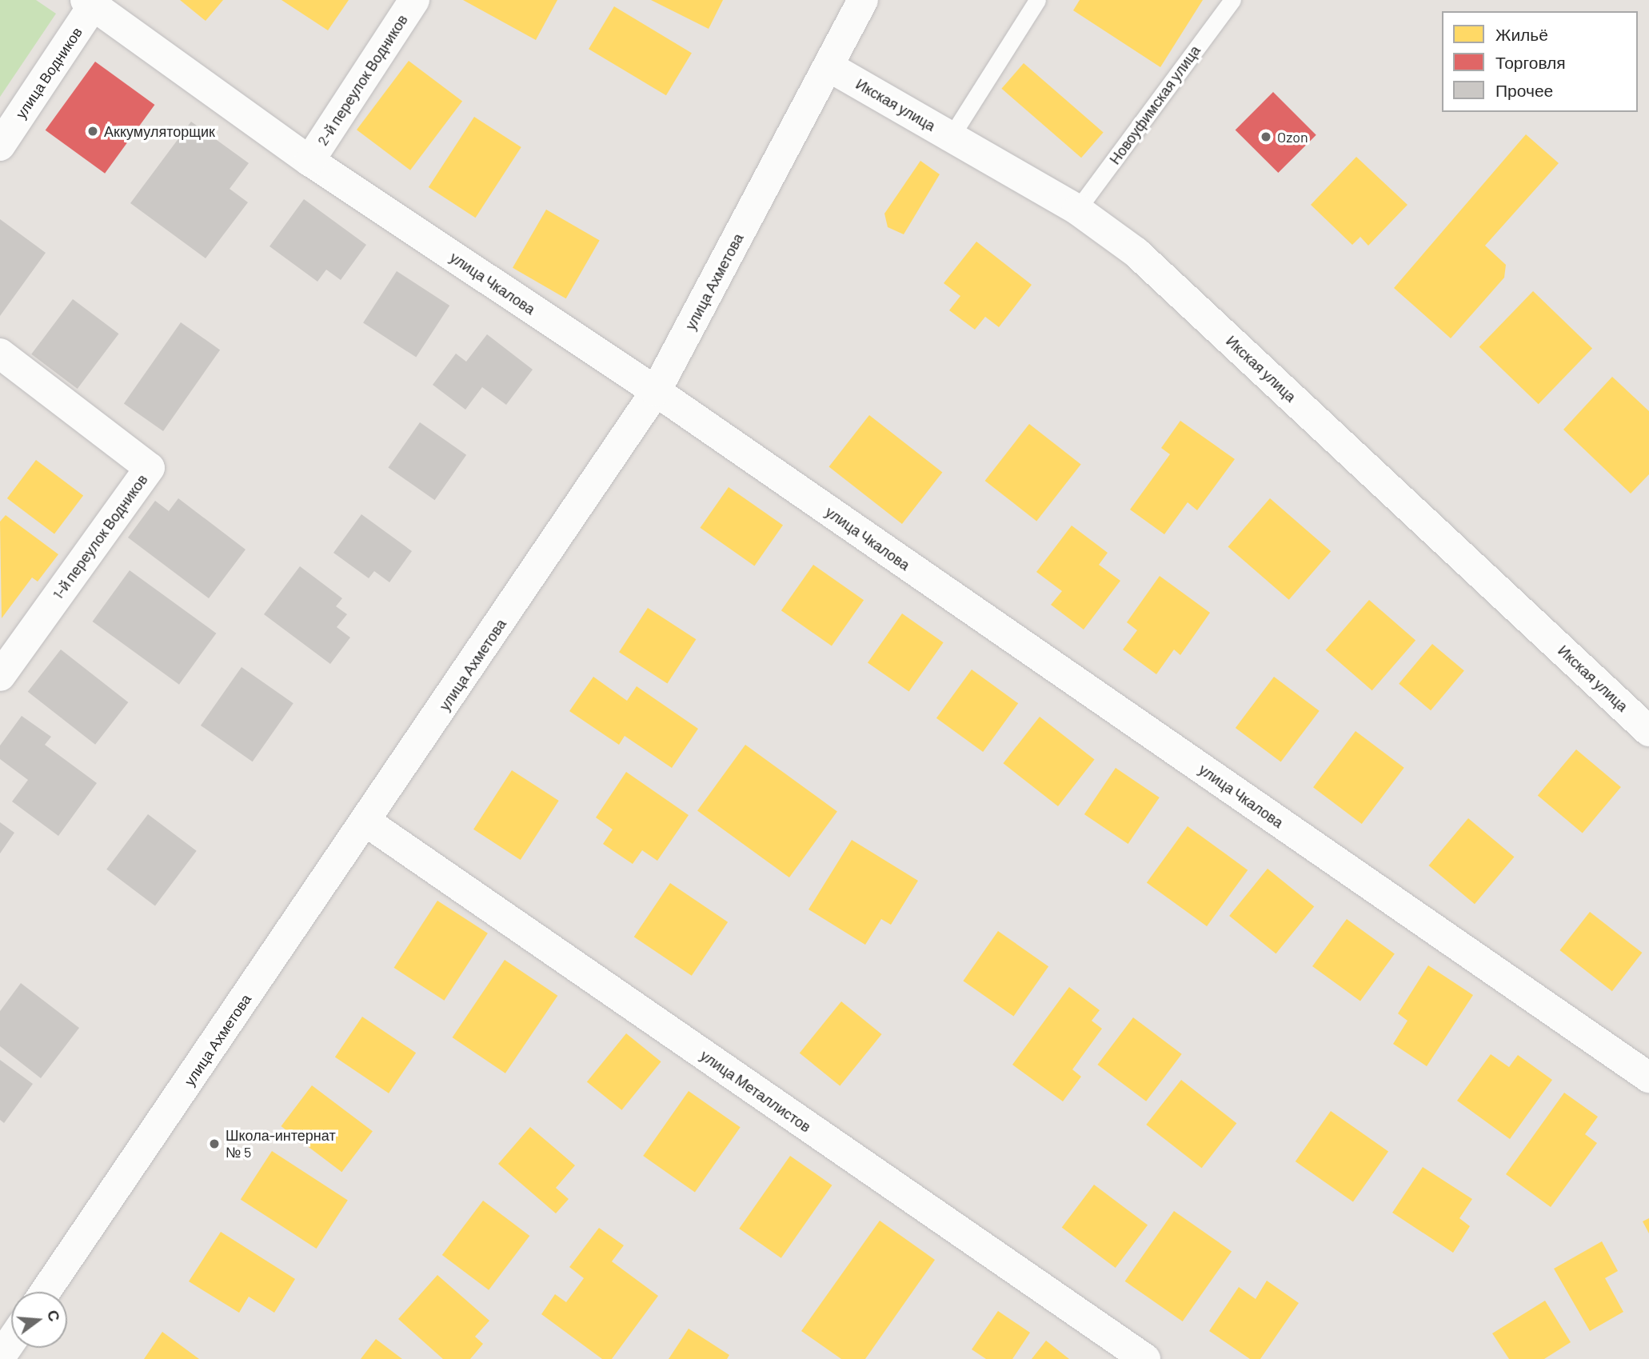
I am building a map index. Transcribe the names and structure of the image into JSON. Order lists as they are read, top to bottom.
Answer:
{
  "streets": {
    "street": [
      "улица Водников",
      "2-й переулок Водников",
      "Икская улица",
      "улица Ахметова",
      "улица Чкалова",
      "1-й переулок Водников",
      "улица Металлистов"
    ],
    "lane": ["Новоуфимская улица"]
  },
  "crossings": [
    ["улица Водников", "улица Чкалова"],
    ["2-й переулок Водников", "улица Чкалова"],
    ["Икская улица", "Новоуфимская улица"],
    ["Икская улица", "улица Ахметова"],
    ["улица Ахметова", "улица Чкалова"],
    ["улица Ахметова", "улица Металлистов"]
  ],
  "places": ["Аккумуляторщик", "Ozon", "Школа-интернат № 5"],
  "legend": ["Жильё", "Торговля", "Прочее"],
  "north": "right"
}
